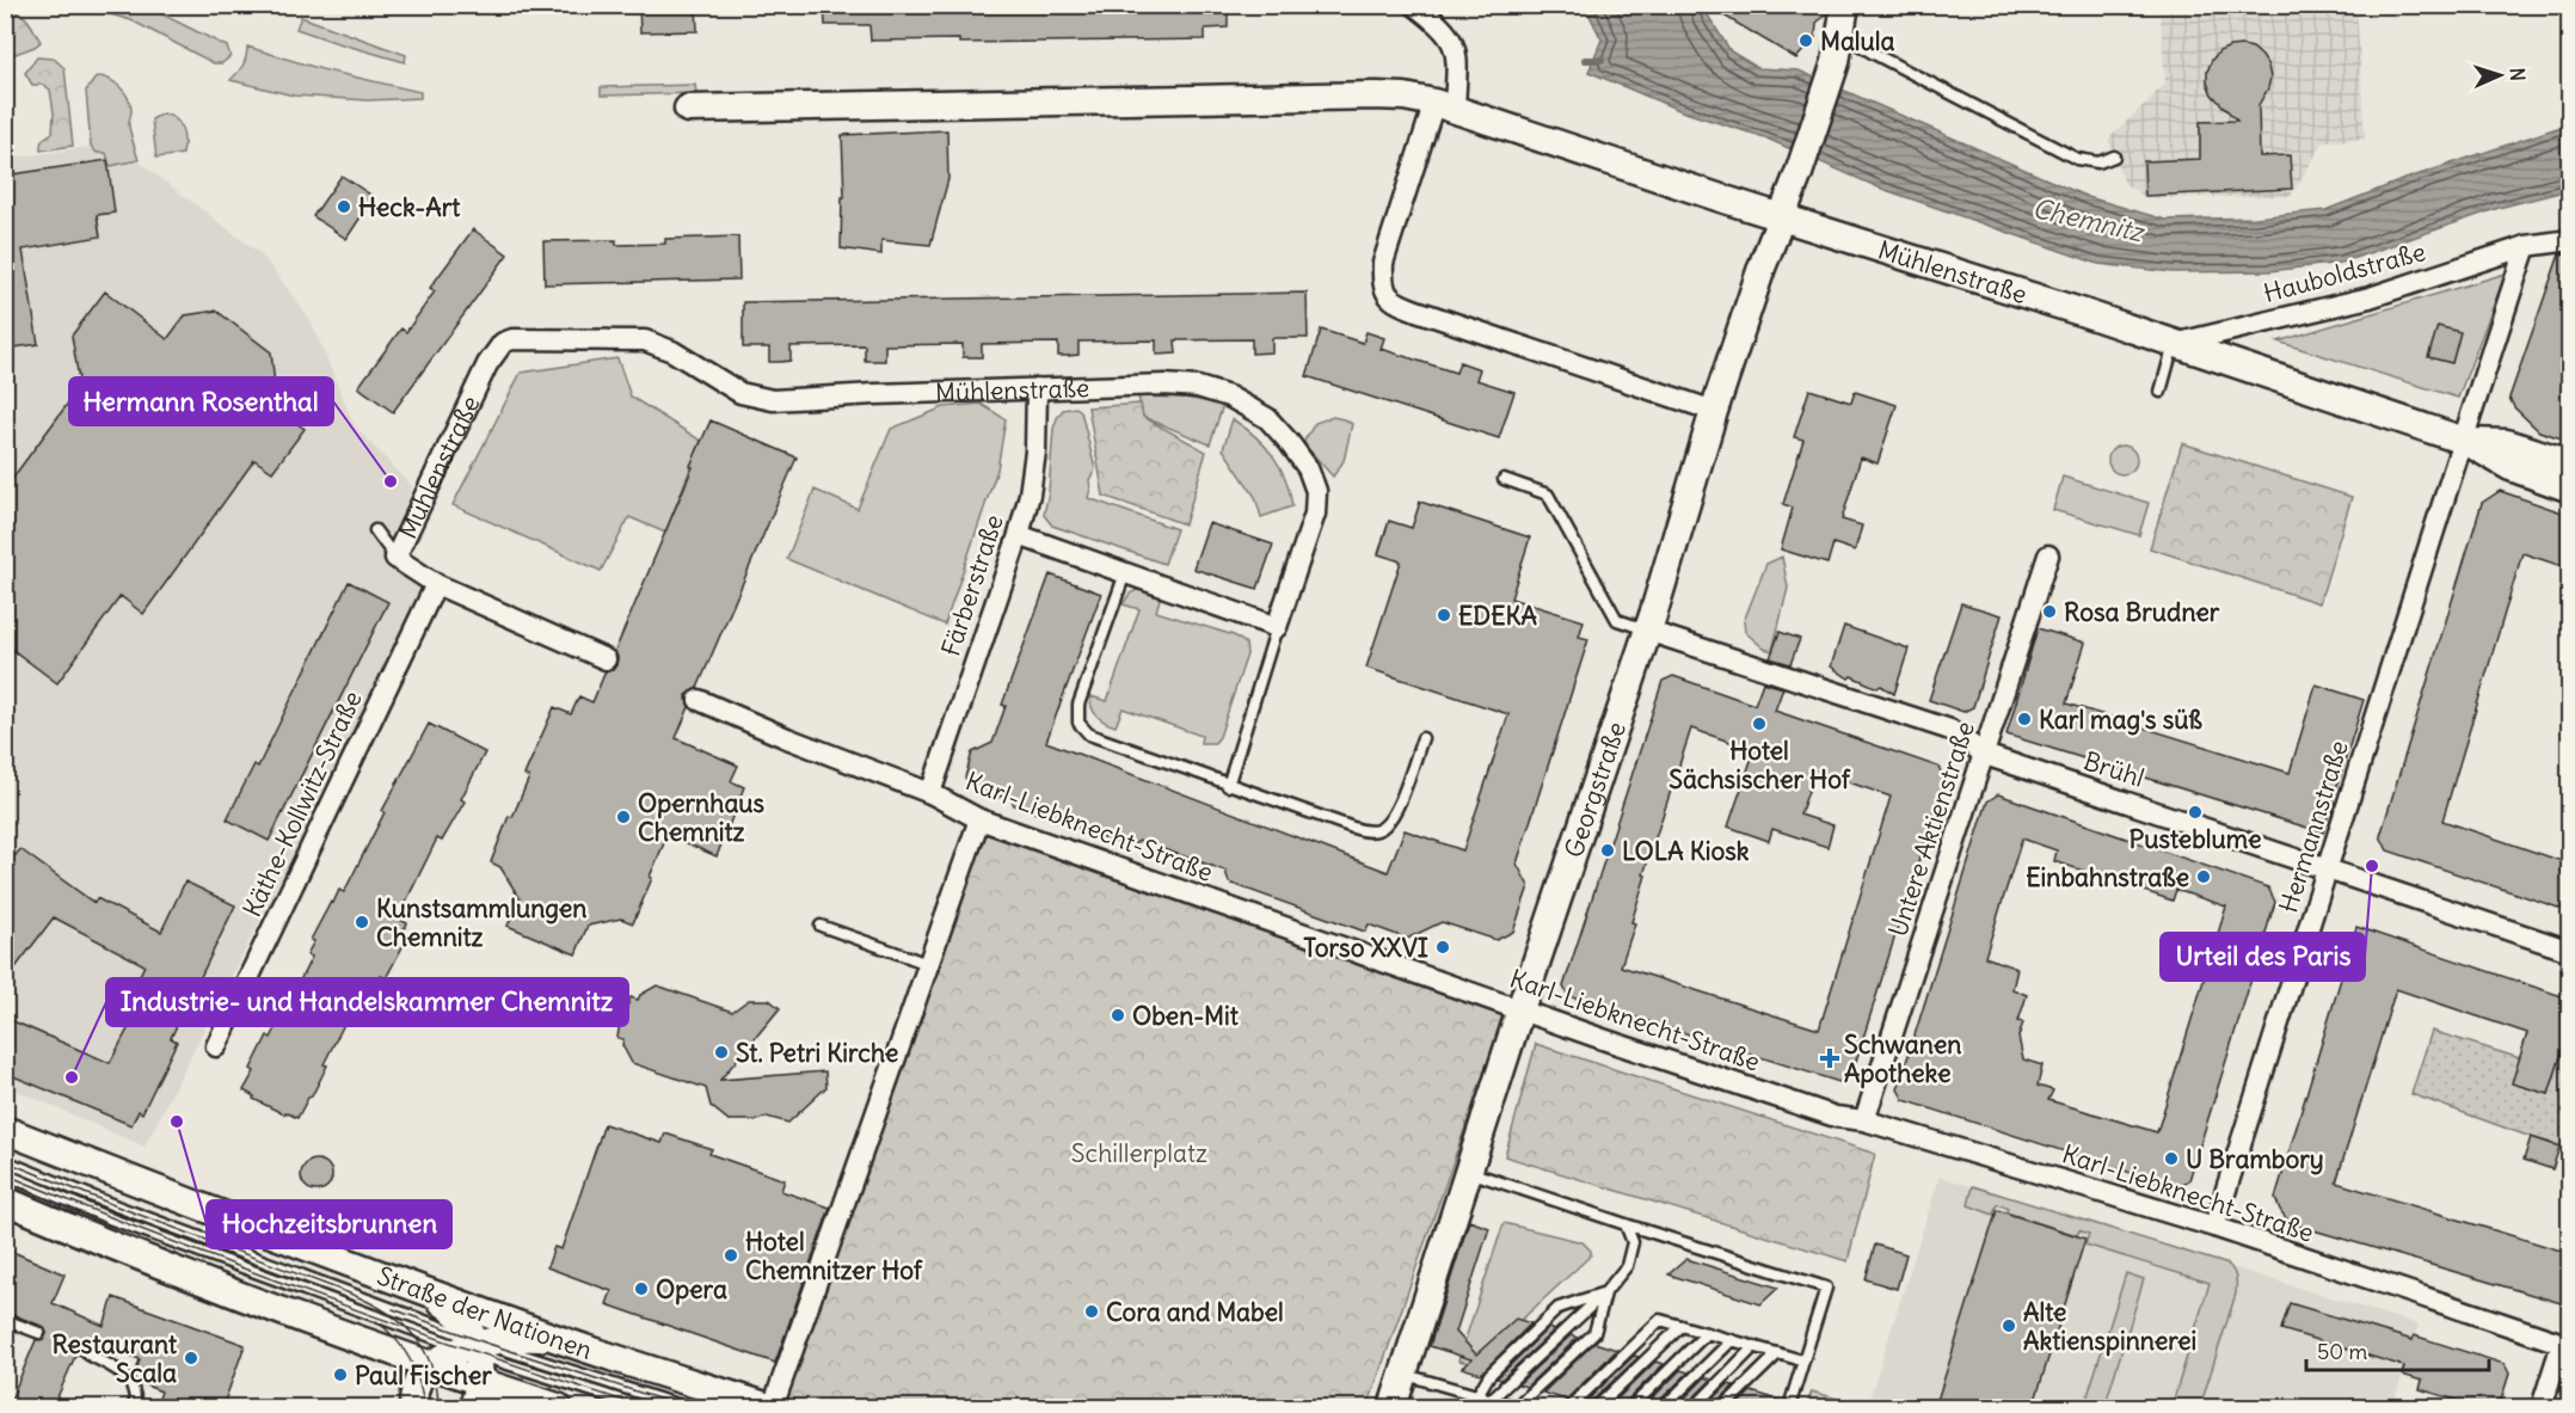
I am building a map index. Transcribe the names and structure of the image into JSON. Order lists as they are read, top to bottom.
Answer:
{
  "streets": {
    "main road": ["Mühlenstraße", "Georgstraße", "Straße der Nationen"],
    "street": [
      "Hauboldstraße",
      "Färberstraße",
      "Brühl",
      "Käthe-Kollwitz-Straße",
      "Karl-Liebknecht-Straße",
      "Hermannstraße",
      "Untere Aktienstraße"
    ]
  },
  "crossings": [
    ["Mühlenstraße", "Hauboldstraße"],
    ["Mühlenstraße", "Färberstraße"],
    ["Mühlenstraße", "Georgstraße"],
    ["Mühlenstraße", "Hermannstraße"],
    ["Färberstraße", "Karl-Liebknecht-Straße"],
    ["Brühl", "Georgstraße"],
    ["Brühl", "Hermannstraße"],
    ["Brühl", "Untere Aktienstraße"],
    ["Georgstraße", "Karl-Liebknecht-Straße"],
    ["Karl-Liebknecht-Straße", "Hermannstraße"],
    ["Karl-Liebknecht-Straße", "Untere Aktienstraße"]
  ],
  "water": ["Chemnitz"],
  "parks": ["Schillerplatz"],
  "places": {
    "other": [
      "Malula",
      "Heck-Art",
      "Hermann Rosenthal",
      "Rosa Brudner",
      "EDEKA",
      "Karl mag's süß",
      "Hotel Sächsischer Hof",
      "Pusteblume",
      "Opernhaus Chemnitz",
      "LOLA Kiosk",
      "Urteil des Paris",
      "Einbahnstraße",
      "Kunstsammlungen Chemnitz",
      "Torso XXVI",
      "Oben-Mit",
      "St. Petri Kirche",
      "Industrie- und Handelskammer Chemnitz",
      "Hochzeitsbrunnen",
      "U Brambory",
      "Hotel Chemnitzer Hof",
      "Opera",
      "Cora and Mabel",
      "Alte Aktienspinnerei",
      "Restaurant Scala",
      "Paul Fischer"
    ],
    "health": ["Schwanen Apotheke"]
  },
  "scale_bar": "50 m",
  "north": "right"
}
